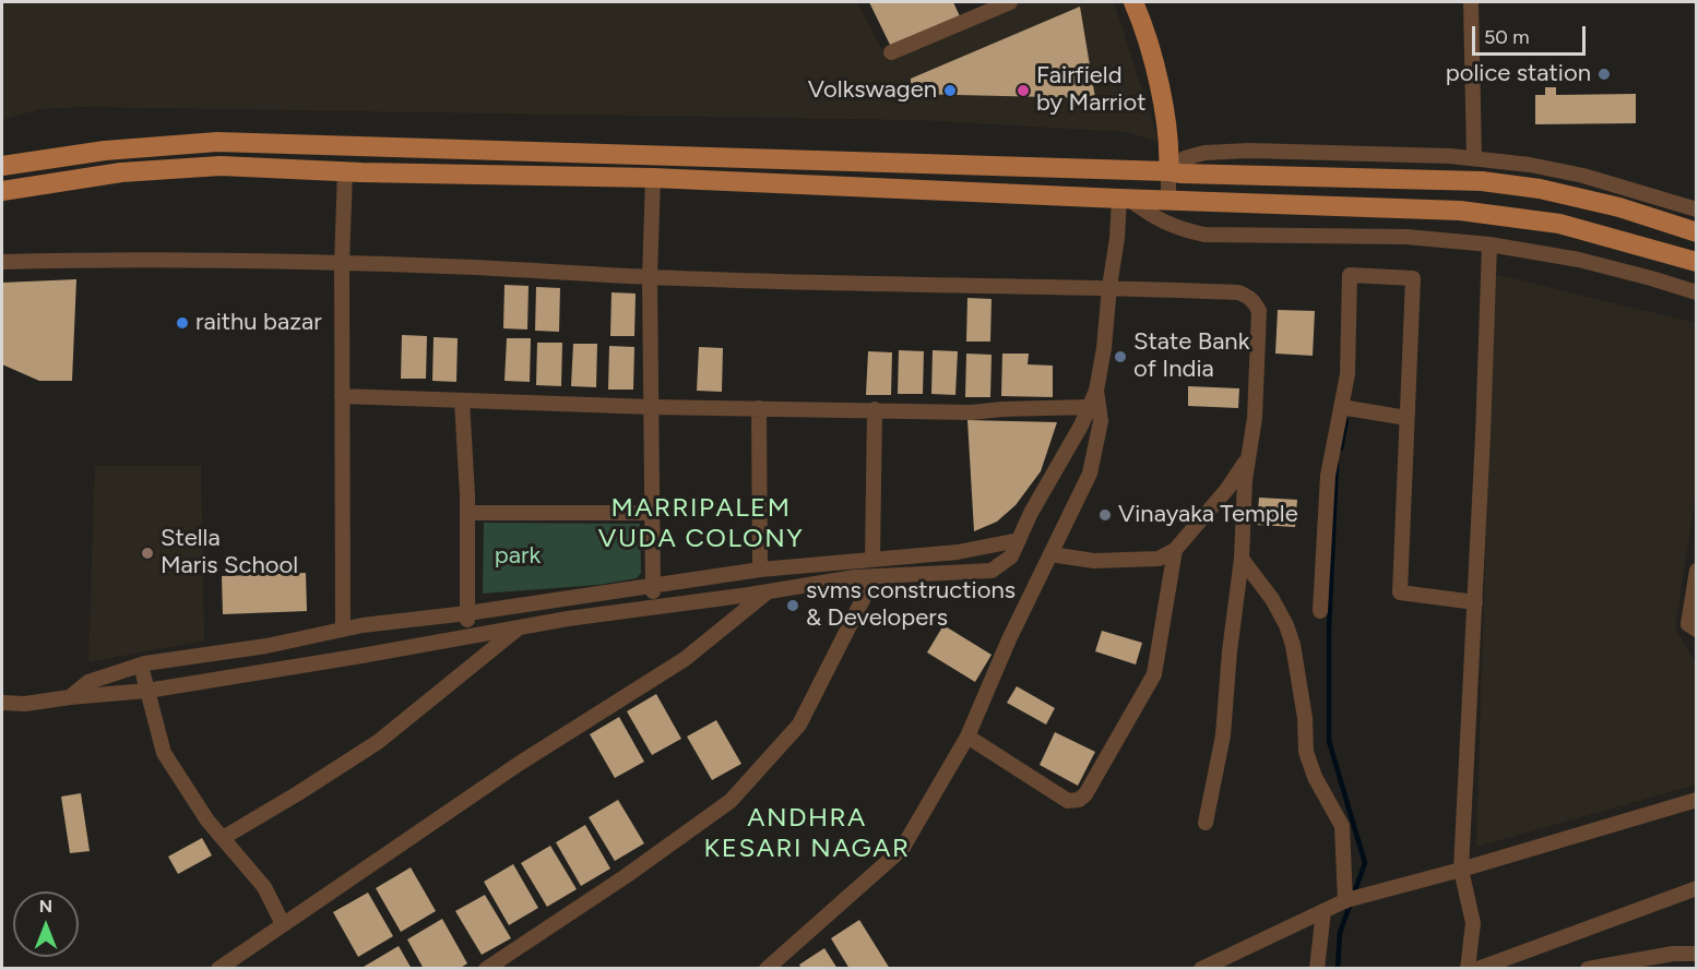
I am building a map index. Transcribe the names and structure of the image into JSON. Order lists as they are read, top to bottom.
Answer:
{
  "districts": ["MARRIPALEM VUDA COLONY", "ANDHRA KESARI NAGAR"],
  "parks": ["park"],
  "places": [
    "police station",
    "Volkswagen",
    "Fairfield by Marriot",
    "raithu bazar",
    "State Bank of India",
    "Vinayaka Temple",
    "Stella Maris School",
    "svms constructions & Developers"
  ],
  "scale_bar": "50 m",
  "north": "top"
}
